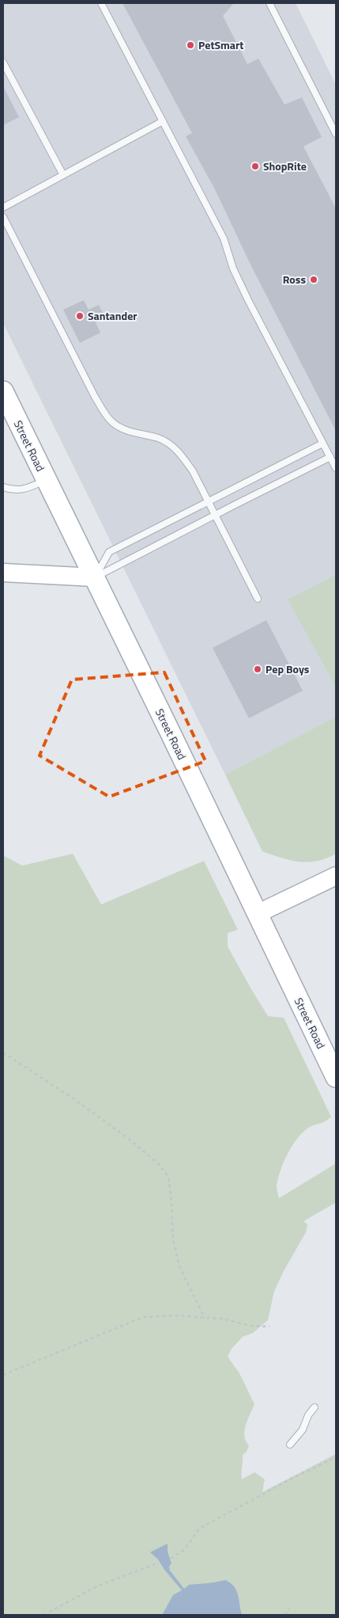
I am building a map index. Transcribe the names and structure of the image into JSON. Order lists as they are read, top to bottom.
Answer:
{
  "streets": {
    "main road": ["Street Road"]
  },
  "places": [
    "PetSmart",
    "ShopRite",
    "Ross",
    "Santander",
    "Pep Boys"
  ]
}
